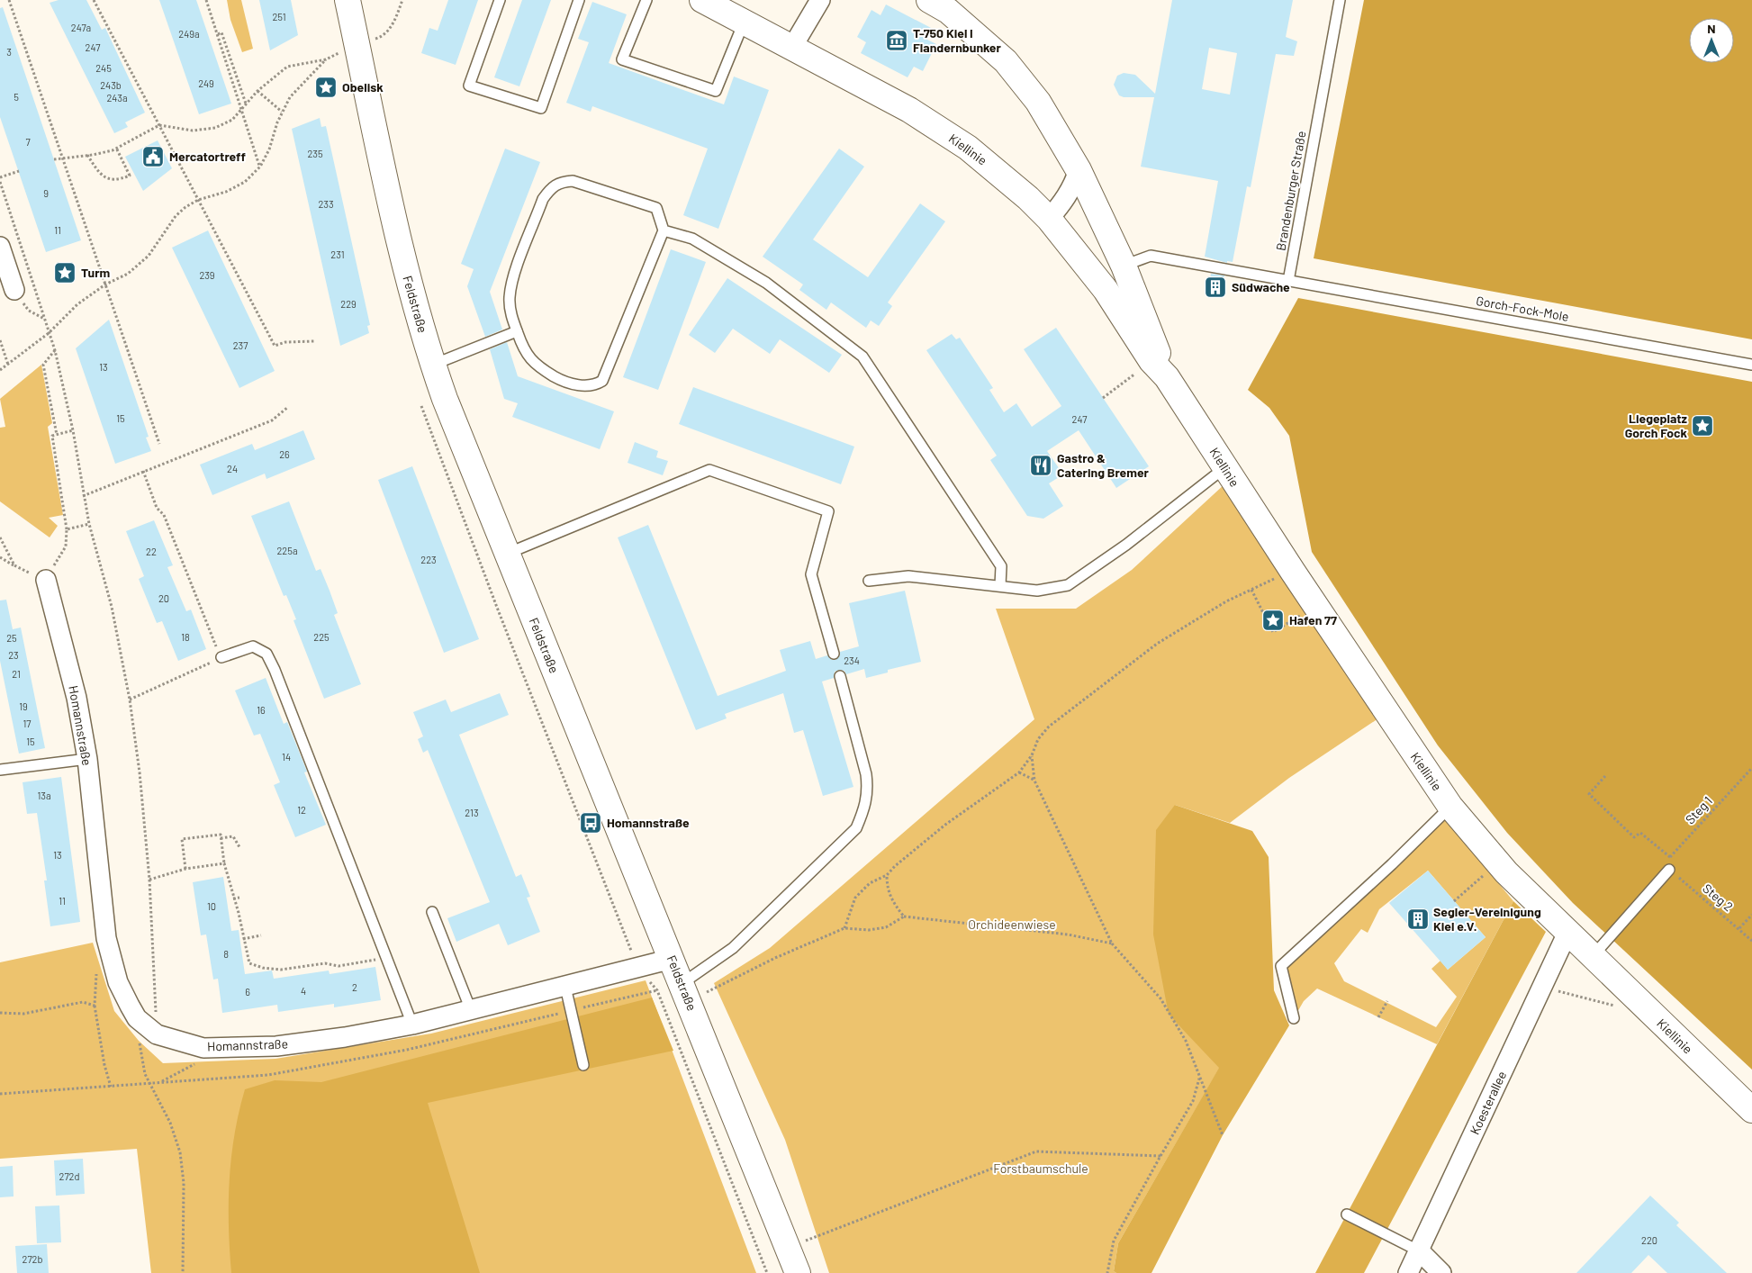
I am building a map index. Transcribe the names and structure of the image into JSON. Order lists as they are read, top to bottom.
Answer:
{
  "streets": {
    "street": [
      "Kiellinie",
      "Feldstraße",
      "Homannstraße",
      "Koesterallee"
    ],
    "lane": ["Brandenburger Straße", "Gorch-Fock-Mole"],
    "path": ["Steg 1", "Steg 2"]
  },
  "crossings": [
    ["Kiellinie", "Koesterallee"],
    ["Brandenburger Straße", "Gorch-Fock-Mole"],
    ["Feldstraße", "Homannstraße"]
  ],
  "parks": ["Orchideenwiese", "Forstbaumschule"],
  "places": {
    "museum": ["T-750 Kiel I Flandernbunker"],
    "place": [
      "Obelisk",
      "Turm",
      "Liegeplatz Gorch Fock",
      "Hafen 77"
    ],
    "public building": ["Mercatortreff"],
    "building": ["Südwache", "Segler-Vereinigung Kiel e.V."],
    "restaurant": ["Gastro & Catering Bremer"],
    "bus stop": ["Homannstraße"]
  },
  "house_numbers": [
    "251",
    "247a",
    "249a",
    "247",
    "3",
    "245",
    "249",
    "243b",
    "5",
    "243a",
    "7",
    "235",
    "9",
    "233",
    "11",
    "231",
    "239",
    "229",
    "237",
    "13",
    "15",
    "247",
    "26",
    "24",
    "225a",
    "22",
    "223",
    "20",
    "18",
    "225",
    "25",
    "23",
    "234",
    "21",
    "19",
    "16",
    "17",
    "15",
    "14",
    "13a",
    "12",
    "213",
    "13",
    "11",
    "10",
    "8",
    "2",
    "4",
    "6",
    "272d",
    "220",
    "272b"
  ],
  "north": "top"
}
